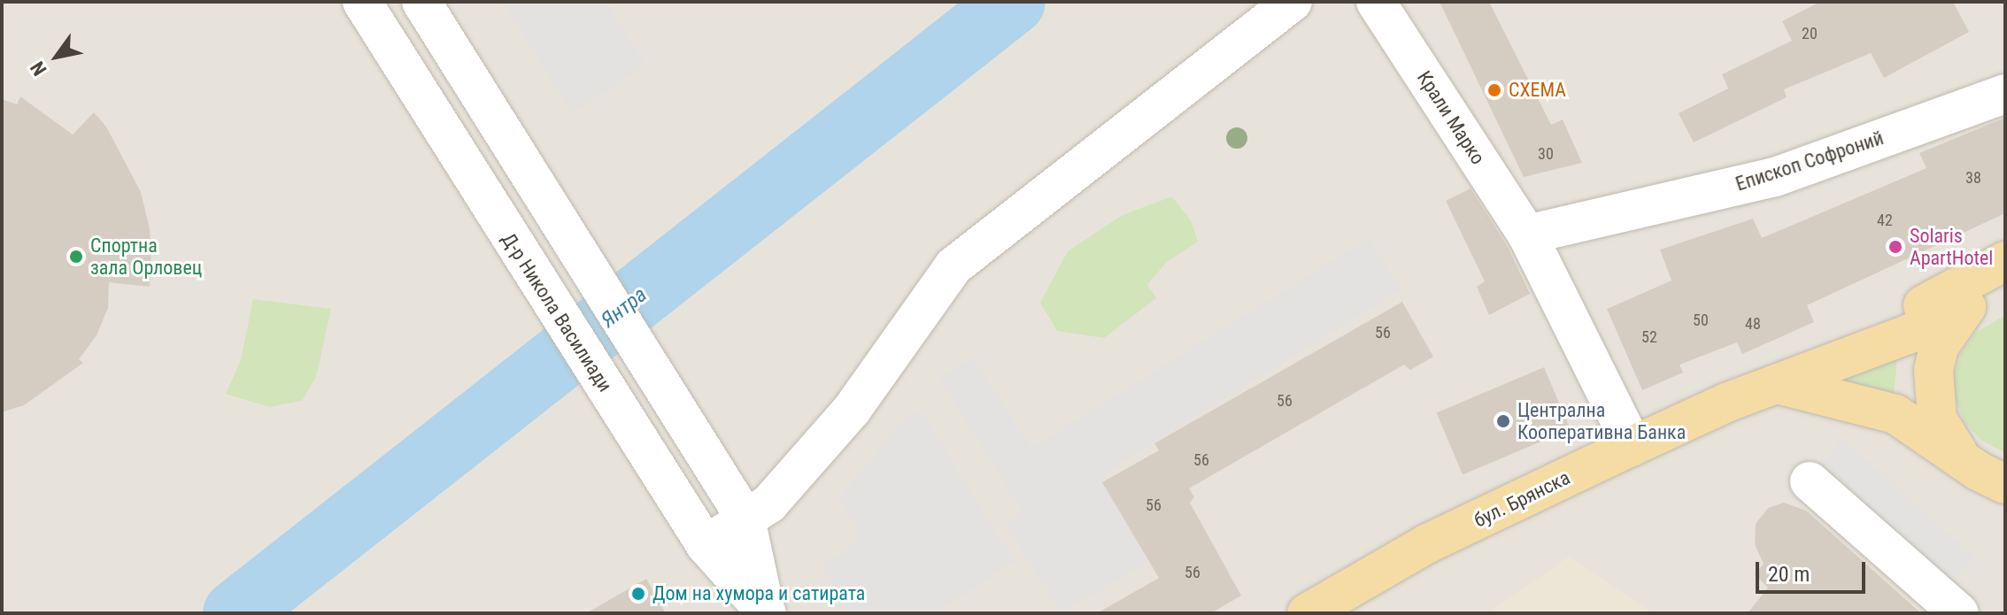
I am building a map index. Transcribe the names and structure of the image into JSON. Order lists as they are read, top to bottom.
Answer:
{
  "streets": {
    "main road": ["бул. Брянска"],
    "street": ["Крали Марко", "Епископ Софроний", "Д-р Никола Василиади"]
  },
  "crossings": [
    ["Крали Марко", "Епископ Софроний"],
    ["Крали Марко", "бул. Брянска"]
  ],
  "water": ["Янтра"],
  "places": [
    "СХЕМА",
    "Solaris ApartHotel",
    "Спортна зала Орловец",
    "Централна Кооперативна Банка",
    "Дом на хумора и сатирата"
  ],
  "house_numbers": [
    "20",
    "30",
    "38",
    "42",
    "50",
    "48",
    "56",
    "52",
    "56",
    "56",
    "56",
    "56"
  ],
  "scale_bar": "20 m",
  "north": "bottom left"
}
